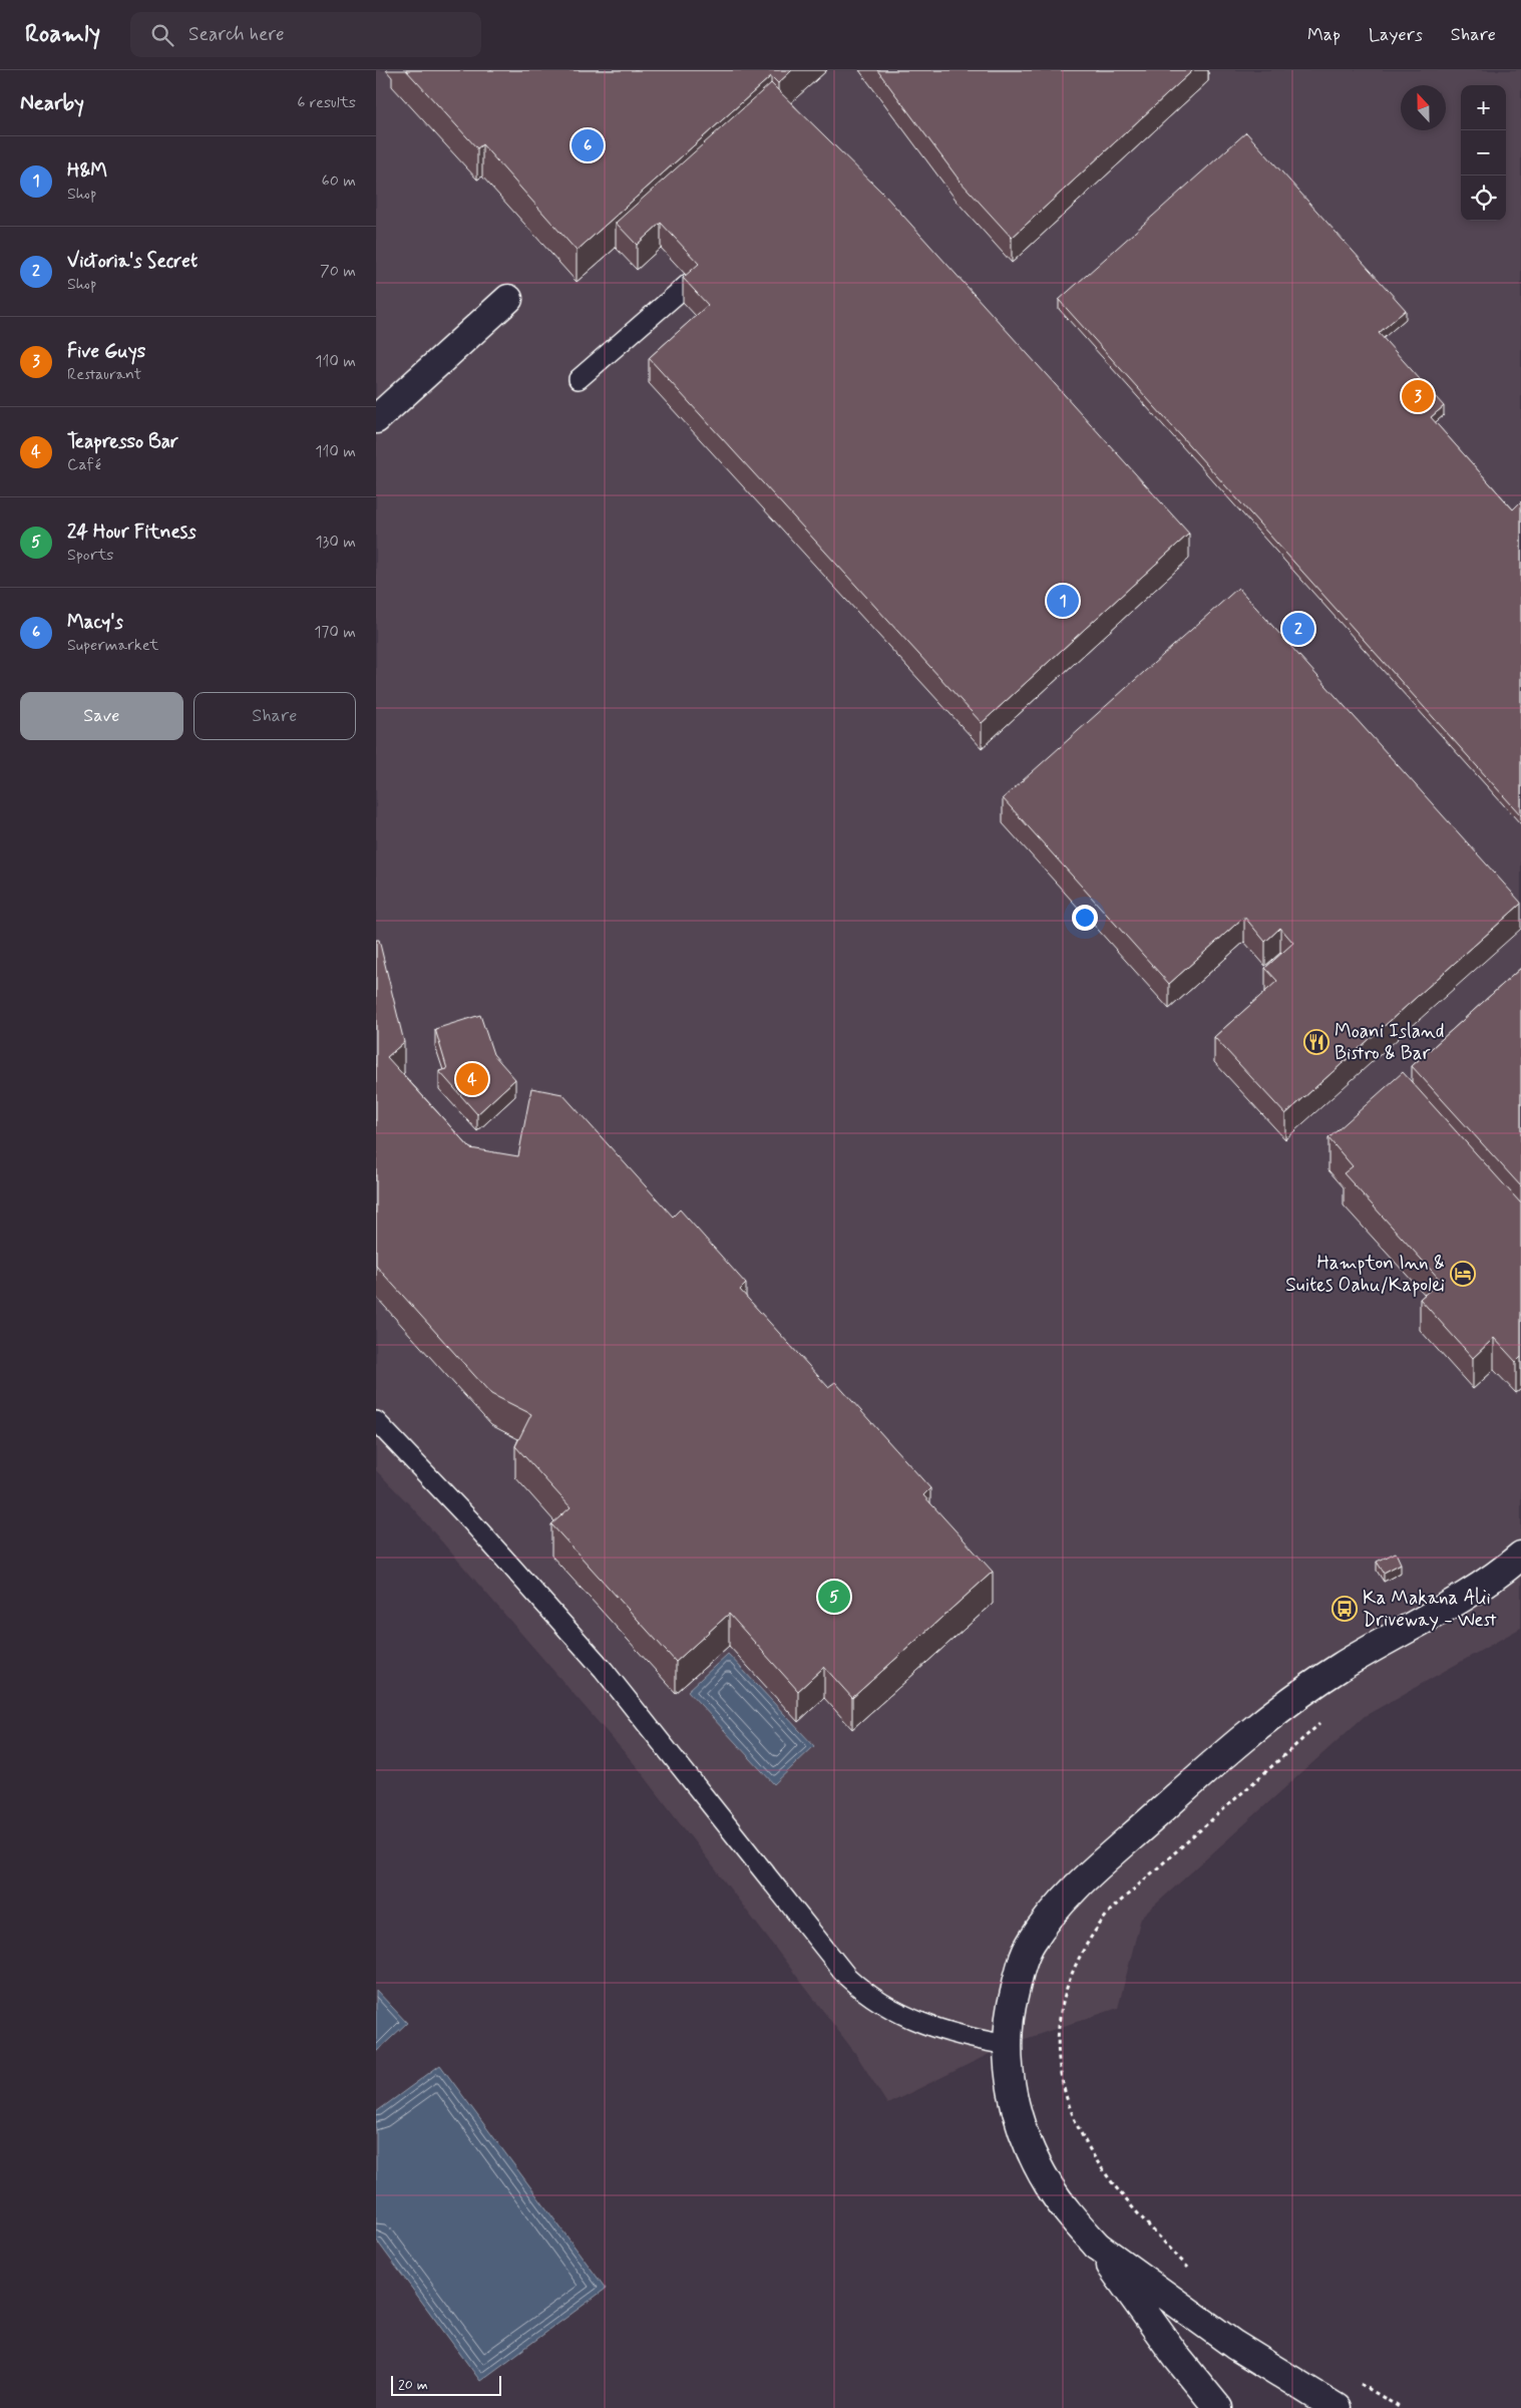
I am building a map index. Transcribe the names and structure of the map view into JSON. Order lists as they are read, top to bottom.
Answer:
{
  "places": {
    "restaurant": ["Moani Island Bistro & Bar"],
    "hotel": ["Hampton Inn & Suites Oahu/Kapolei"],
    "bus stop": ["Ka Makana Alii Driveway - West"]
  },
  "scale_bar": "20 m",
  "north": "top",
  "page": {
    "header": "Roamly",
    "search": "Search here",
    "nav": ["Map", "Layers", "Share"],
    "heading": ["Nearby", "6 results"],
    "map_buttons": ["+", "−"],
    "pins": [
      "6",
      "3",
      "1",
      "2",
      "4",
      "5"
    ],
    "list": [
      {
        "mark": "1",
        "name": "H&M",
        "note": "Shop",
        "value": "60 m"
      },
      {
        "mark": "2",
        "name": "Victoria's Secret",
        "note": "Shop",
        "value": "70 m"
      },
      {
        "mark": "3",
        "name": "Five Guys",
        "note": "Restaurant",
        "value": "110 m"
      },
      {
        "mark": "4",
        "name": "Teapresso Bar",
        "note": "Café",
        "value": "110 m"
      },
      {
        "mark": "5",
        "name": "24 Hour Fitness",
        "note": "Sports",
        "value": "130 m"
      },
      {
        "mark": "6",
        "name": "Macy's",
        "note": "Supermarket",
        "value": "170 m"
      }
    ],
    "buttons": ["Save", "Share"],
    "scale": "20 m"
  }
}
